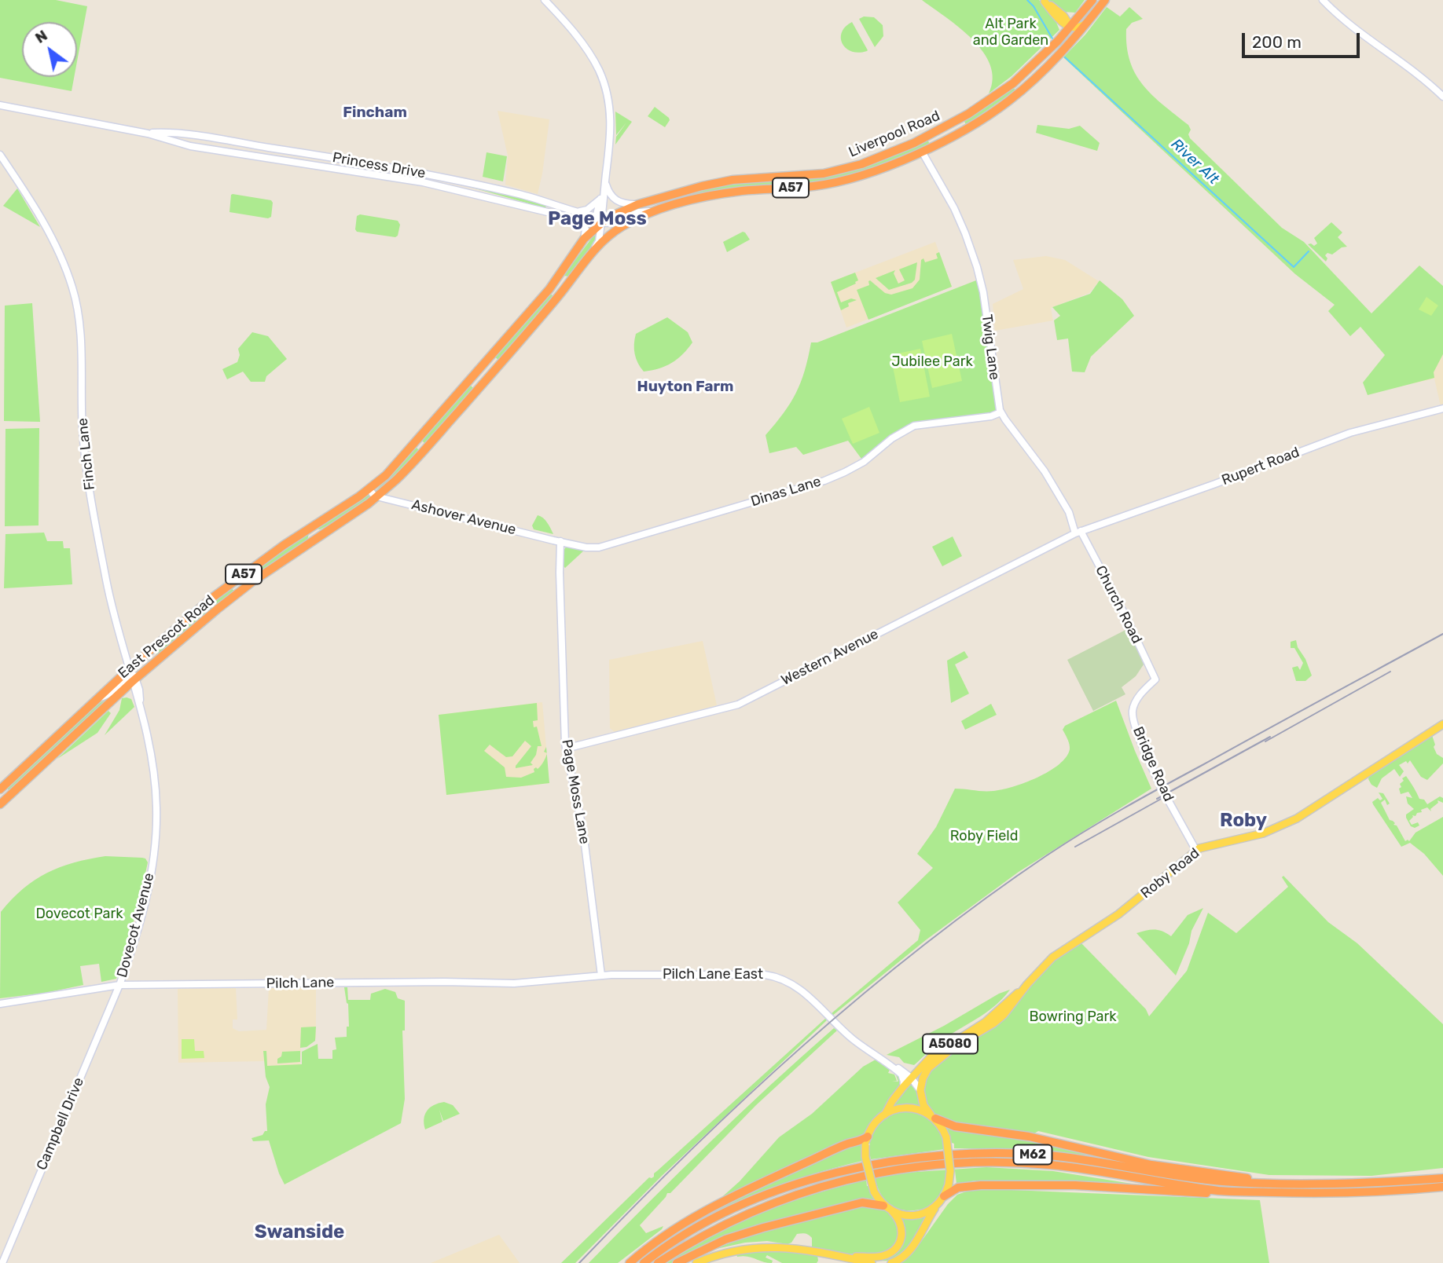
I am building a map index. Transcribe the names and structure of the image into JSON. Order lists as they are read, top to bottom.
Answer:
{
  "streets": {
    "highway": [
      "Liverpool Road",
      "A57",
      "East Prescot Road",
      "M62"
    ],
    "main road": ["Roby Road", "A5080"],
    "street": [
      "Princess Drive",
      "Twig Lane",
      "Finch Lane",
      "Rupert Road",
      "Dinas Lane",
      "Ashover Avenue",
      "Church Road",
      "Western Avenue",
      "Bridge Road",
      "Page Moss Lane",
      "Dovecot Avenue",
      "Pilch Lane East",
      "Pilch Lane",
      "Campbell Drive"
    ]
  },
  "crossings": [
    ["Liverpool Road", "Princess Drive"],
    ["Liverpool Road", "Twig Lane"],
    ["Liverpool Road", "East Prescot Road"],
    ["Twig Lane", "Rupert Road"],
    ["Twig Lane", "Dinas Lane"],
    ["Twig Lane", "Church Road"],
    ["Twig Lane", "Western Avenue"],
    ["Finch Lane", "East Prescot Road"],
    ["Finch Lane", "Dovecot Avenue"],
    ["Rupert Road", "Church Road"],
    ["Rupert Road", "Western Avenue"],
    ["Dinas Lane", "Ashover Avenue"],
    ["Dinas Lane", "Page Moss Lane"],
    ["Ashover Avenue", "East Prescot Road"],
    ["Ashover Avenue", "Page Moss Lane"],
    ["Church Road", "Western Avenue"],
    ["Church Road", "Bridge Road"],
    ["East Prescot Road", "Dovecot Avenue"],
    ["Western Avenue", "Page Moss Lane"],
    ["Bridge Road", "Roby Road"],
    ["Page Moss Lane", "Pilch Lane East"],
    ["Page Moss Lane", "Pilch Lane"],
    ["Roby Road", "Pilch Lane East"],
    ["Roby Road", "A5080"],
    ["Dovecot Avenue", "Pilch Lane"],
    ["Dovecot Avenue", "Campbell Drive"],
    ["Pilch Lane East", "Pilch Lane"],
    ["Pilch Lane", "Campbell Drive"]
  ],
  "districts": [
    "Fincham",
    "Page Moss",
    "Huyton Farm",
    "Roby",
    "Swanside"
  ],
  "water": ["River Alt"],
  "parks": [
    "Alt Park and Garden",
    "Jubilee Park",
    "Roby Field",
    "Dovecot Park",
    "Bowring Park"
  ],
  "scale_bar": "200 m",
  "north": "top left"
}
